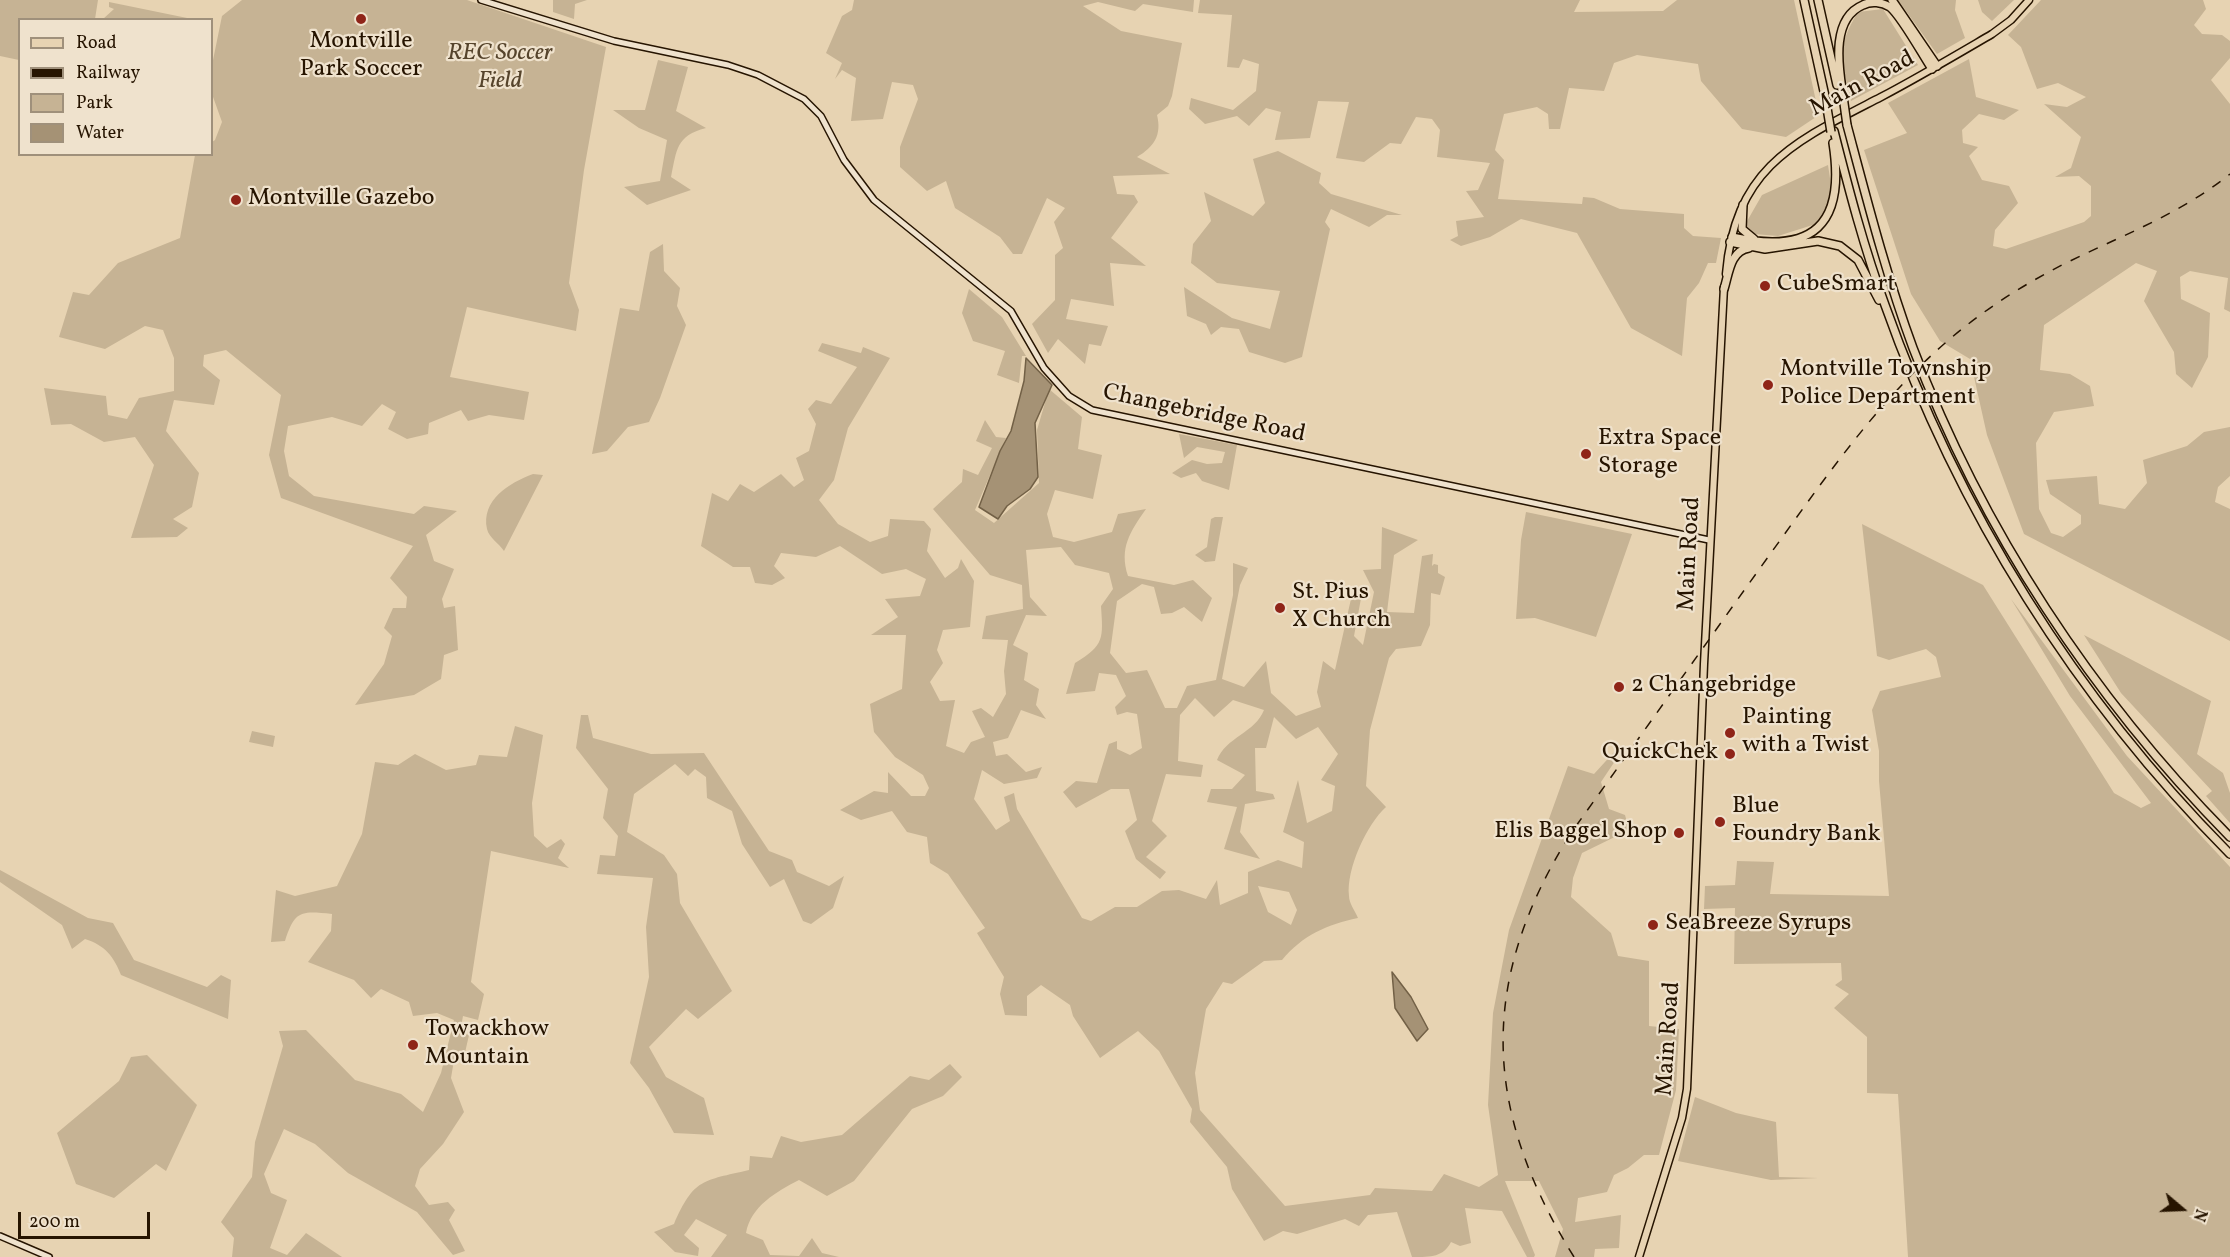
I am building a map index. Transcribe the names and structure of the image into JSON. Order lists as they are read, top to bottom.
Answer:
{
  "streets": {
    "main road": ["Main Road", "Changebridge Road"]
  },
  "crossings": [
    ["Main Road", "Changebridge Road"]
  ],
  "parks": ["REC Soccer Field"],
  "places": [
    "Montville Park Soccer",
    "Montville Gazebo",
    "CubeSmart",
    "Montville Township Police Department",
    "Extra Space Storage",
    "St. Pius X Church",
    "2 Changebridge",
    "Painting with a Twist",
    "QuickChek",
    "Blue Foundry Bank",
    "Elis Baggel Shop",
    "SeaBreeze Syrups",
    "Towackhow Mountain"
  ],
  "legend": [
    "Road",
    "Railway",
    "Park",
    "Water"
  ],
  "scale_bar": "200 m",
  "north": "right"
}
